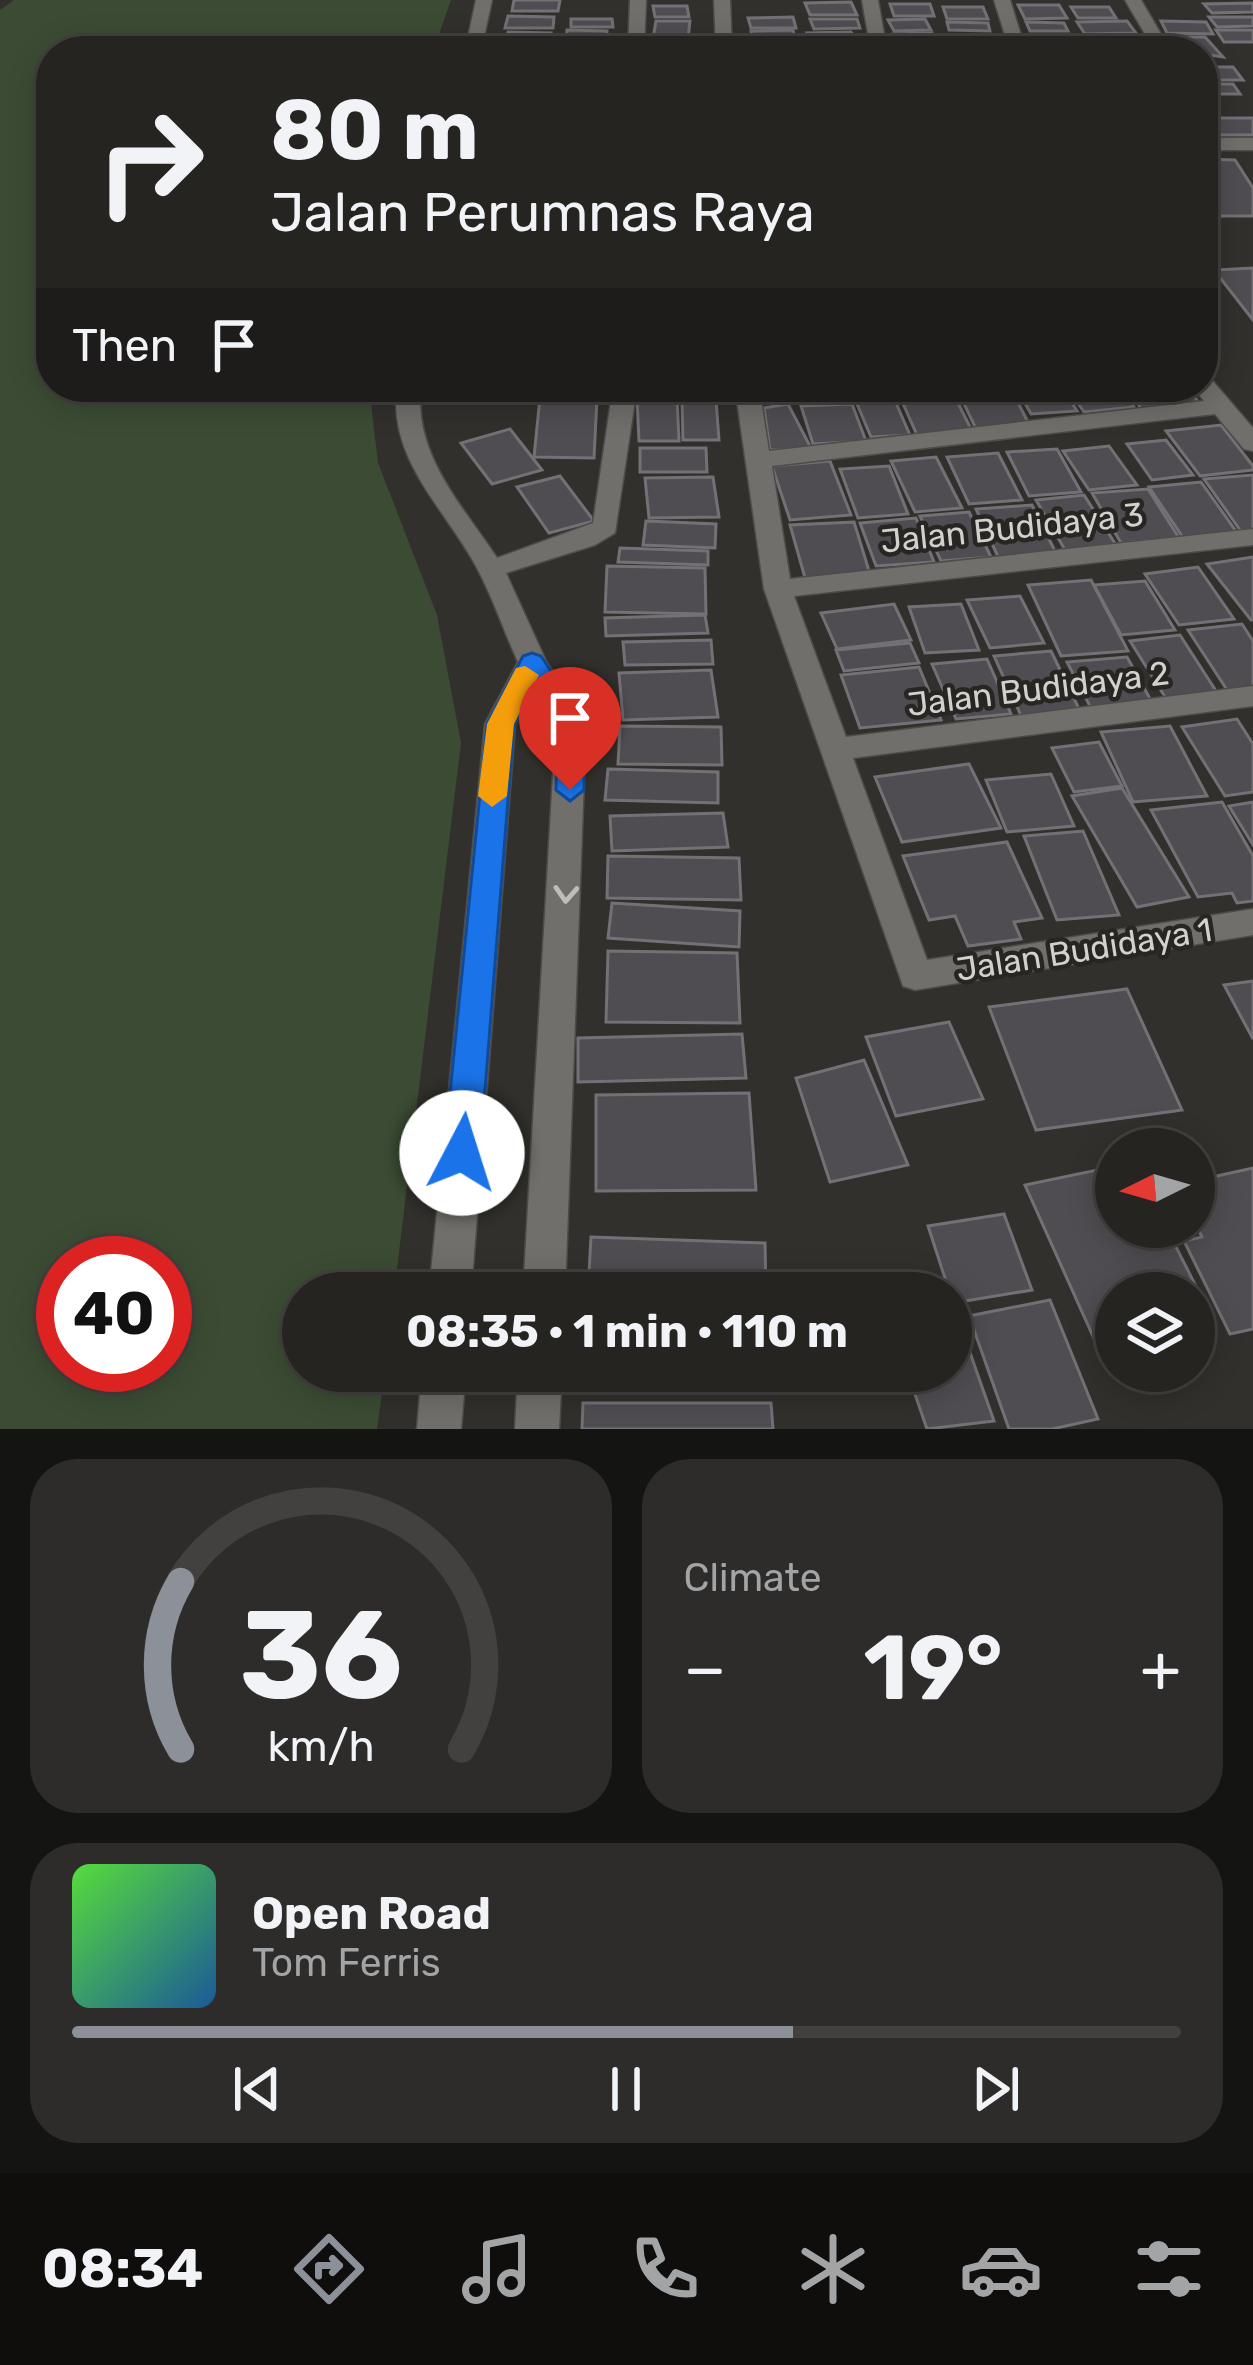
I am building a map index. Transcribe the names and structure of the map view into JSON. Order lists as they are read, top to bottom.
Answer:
{
  "streets": {
    "street": ["Jalan Budidaya 3", "Jalan Budidaya 2", "Jalan Budidaya 1"]
  },
  "crossings": [
    ["Jalan Budidaya 2", "Jalan Budidaya 1"]
  ],
  "north": "left",
  "page": {
    "turn": ["80 m", "Jalan Perumnas Raya"],
    "then": "Then",
    "limit": "40",
    "trip": "08:35 · 1 min · 110 m",
    "tile": "Climate",
    "heat": ["−", "19°", "+"],
    "song": ["Open Road", "Tom Ferris"],
    "tabs": "08:34",
    "gauge": ["36", "km/h"]
  }
}
